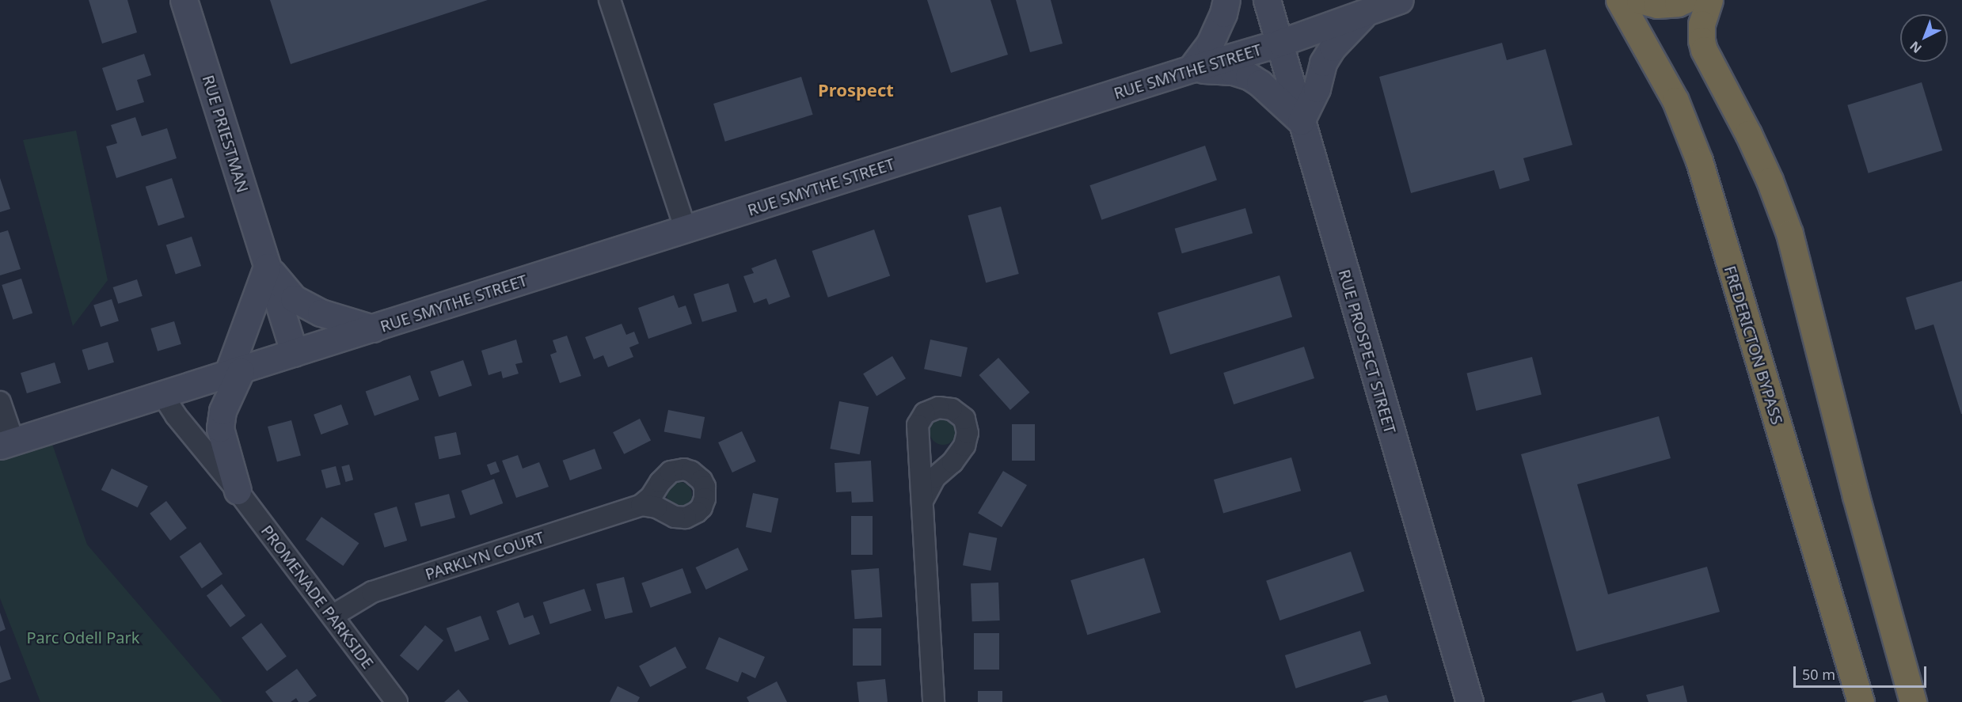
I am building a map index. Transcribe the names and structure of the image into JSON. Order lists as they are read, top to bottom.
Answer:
{
  "streets": {
    "highway": ["FREDERICTON BYPASS"],
    "main road": ["RUE SMYTHE STREET", "RUE PRIESTMAN", "RUE PROSPECT STREET"],
    "street": ["PARKLYN COURT", "PROMENADE PARKSIDE"]
  },
  "crossings": [
    ["RUE SMYTHE STREET", "RUE PRIESTMAN"],
    ["RUE SMYTHE STREET", "RUE PROSPECT STREET"],
    ["RUE SMYTHE STREET", "PROMENADE PARKSIDE"],
    ["PARKLYN COURT", "PROMENADE PARKSIDE"]
  ],
  "districts": ["Prospect"],
  "parks": ["Parc Odell Park"],
  "scale_bar": "50 m",
  "north": "bottom left"
}
